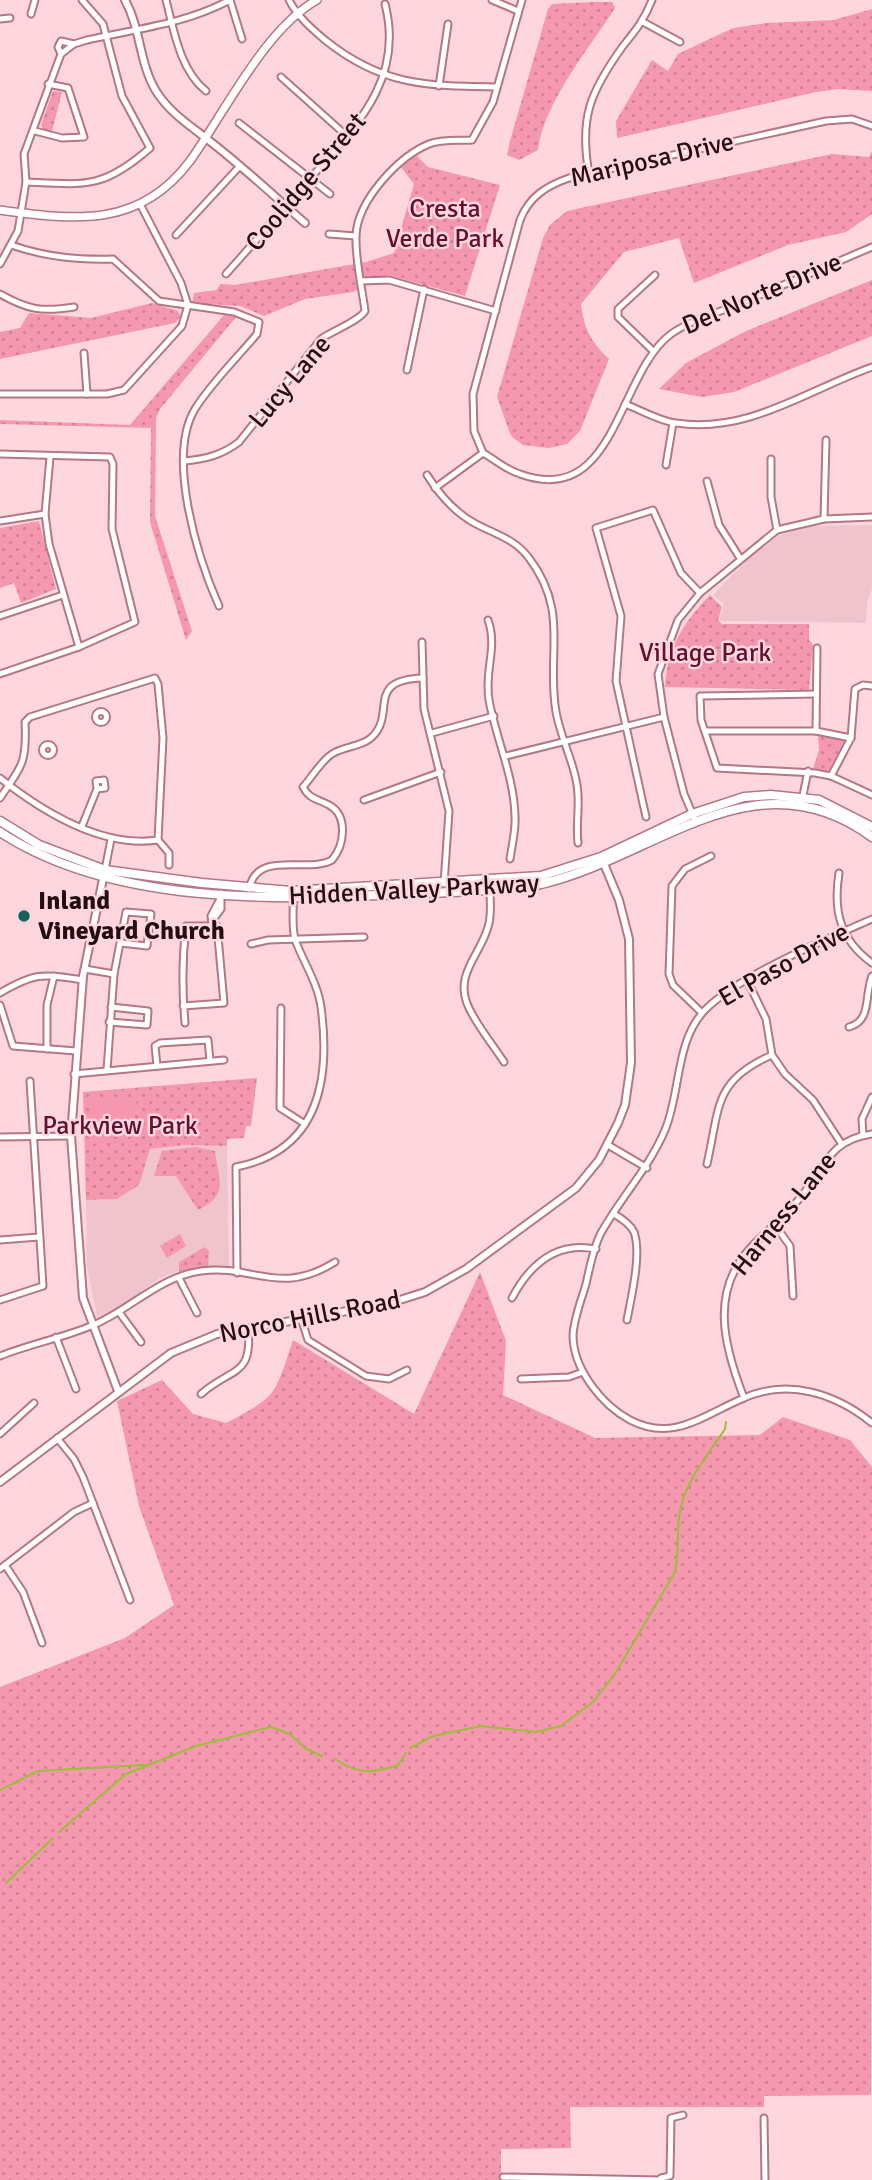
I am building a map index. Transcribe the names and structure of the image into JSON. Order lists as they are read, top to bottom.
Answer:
{
  "streets": {
    "main road": ["Hidden Valley Parkway"],
    "street": [
      "Mariposa Drive",
      "Coolidge Street",
      "Del Norte Drive",
      "Lucy Lane",
      "El Paso Drive",
      "Harness Lane",
      "Norco Hills Road"
    ]
  },
  "crossings": [
    ["Mariposa Drive", "Del Norte Drive"],
    ["Hidden Valley Parkway", "Norco Hills Road"],
    ["El Paso Drive", "Harness Lane"]
  ],
  "parks": ["Cresta Verde Park", "Village Park", "Parkview Park"],
  "places": ["Inland Vineyard Church"]
}
